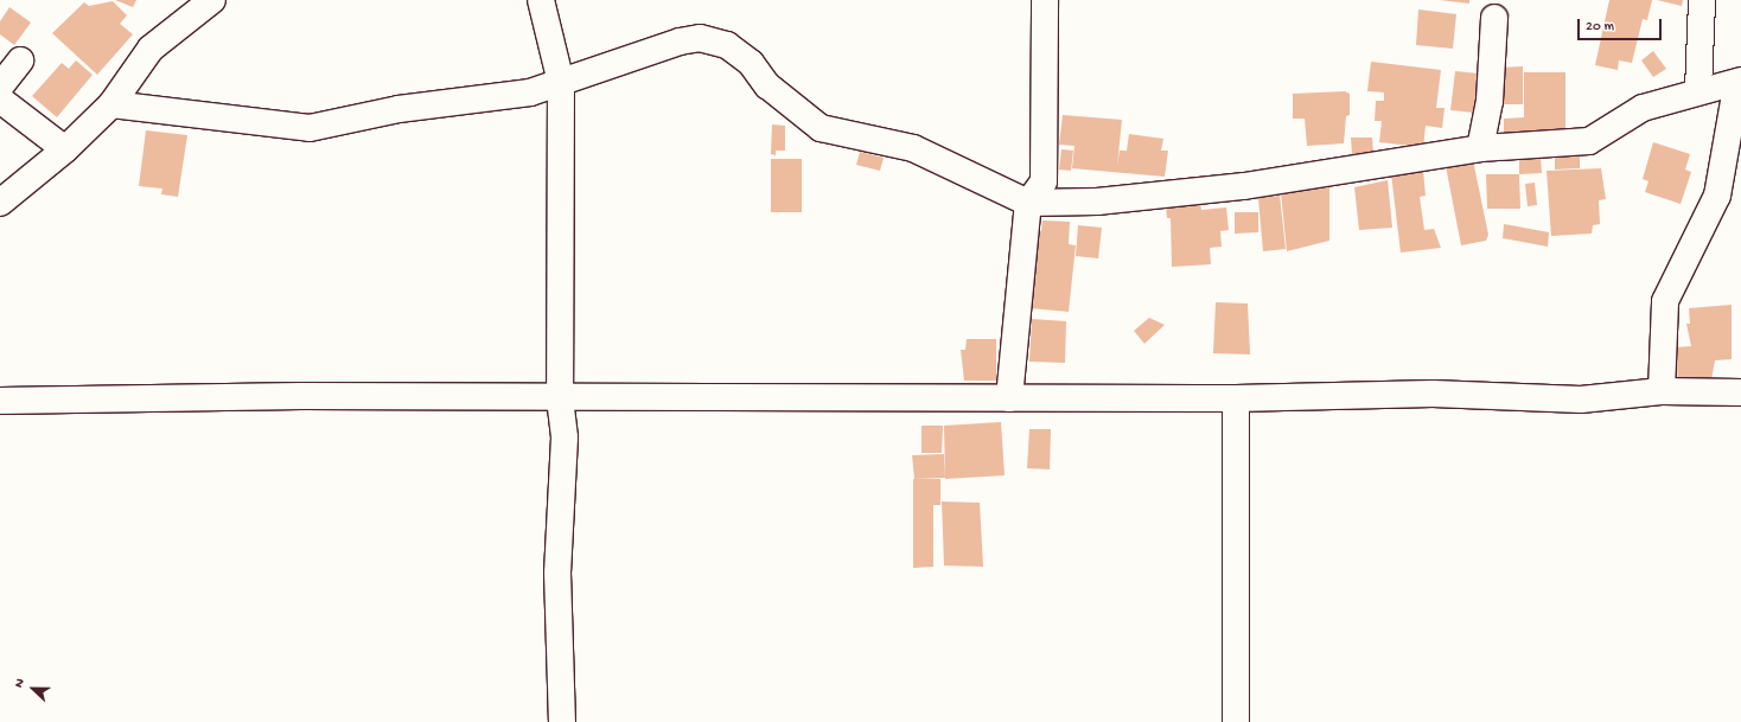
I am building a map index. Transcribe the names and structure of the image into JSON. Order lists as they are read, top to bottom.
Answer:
{
  "scale_bar": "20 m",
  "north": "left"
}
